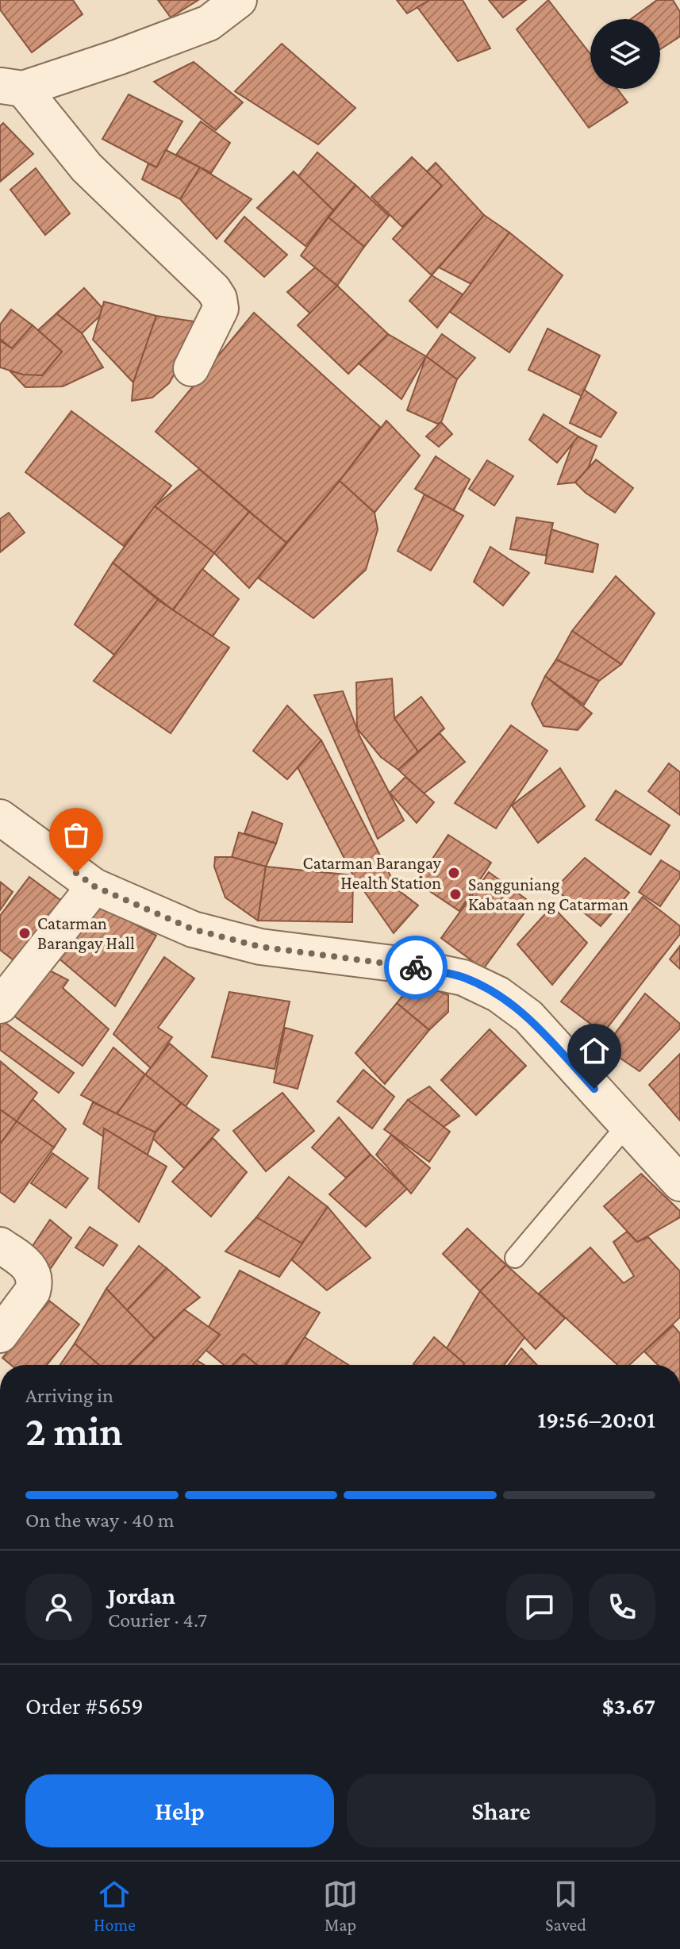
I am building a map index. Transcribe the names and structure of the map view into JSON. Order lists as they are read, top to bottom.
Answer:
{
  "places": ["Catarman Barangay Health Station", "Sangguniang Kabataan ng Catarman", "Catarman Barangay Hall"],
  "page": {
    "heading": ["2 min", "Arriving in", "19:56–20:01"],
    "panel": [
      "Jordan",
      "Courier · 4.7",
      "Order #5659",
      "$3.67"
    ],
    "bar": "On the way · 40 m",
    "buttons": ["Help", "Share"],
    "tabs": ["Home", "Map", "Saved"]
  }
}
